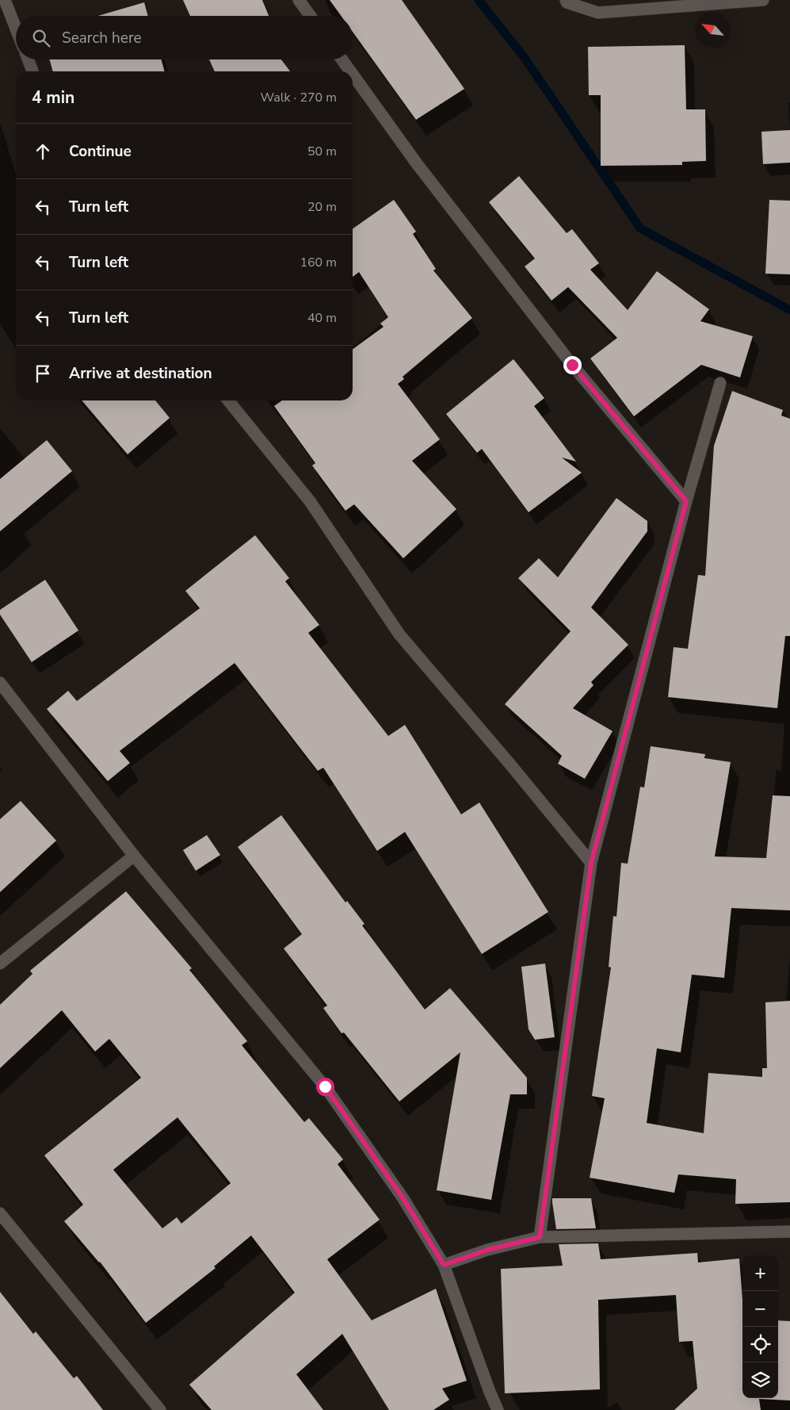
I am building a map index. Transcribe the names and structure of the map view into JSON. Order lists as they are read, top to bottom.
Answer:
{
  "north": "top left",
  "page": {
    "search": "Search here",
    "heading": ["4 min", "Walk · 270 m"],
    "list": [
      ["Continue", "50 m"],
      ["Turn left", "20 m"],
      ["Turn left", "160 m"],
      ["Turn left", "40 m"],
      "Arrive at destination"
    ],
    "map_buttons": ["+", "−"]
  }
}
